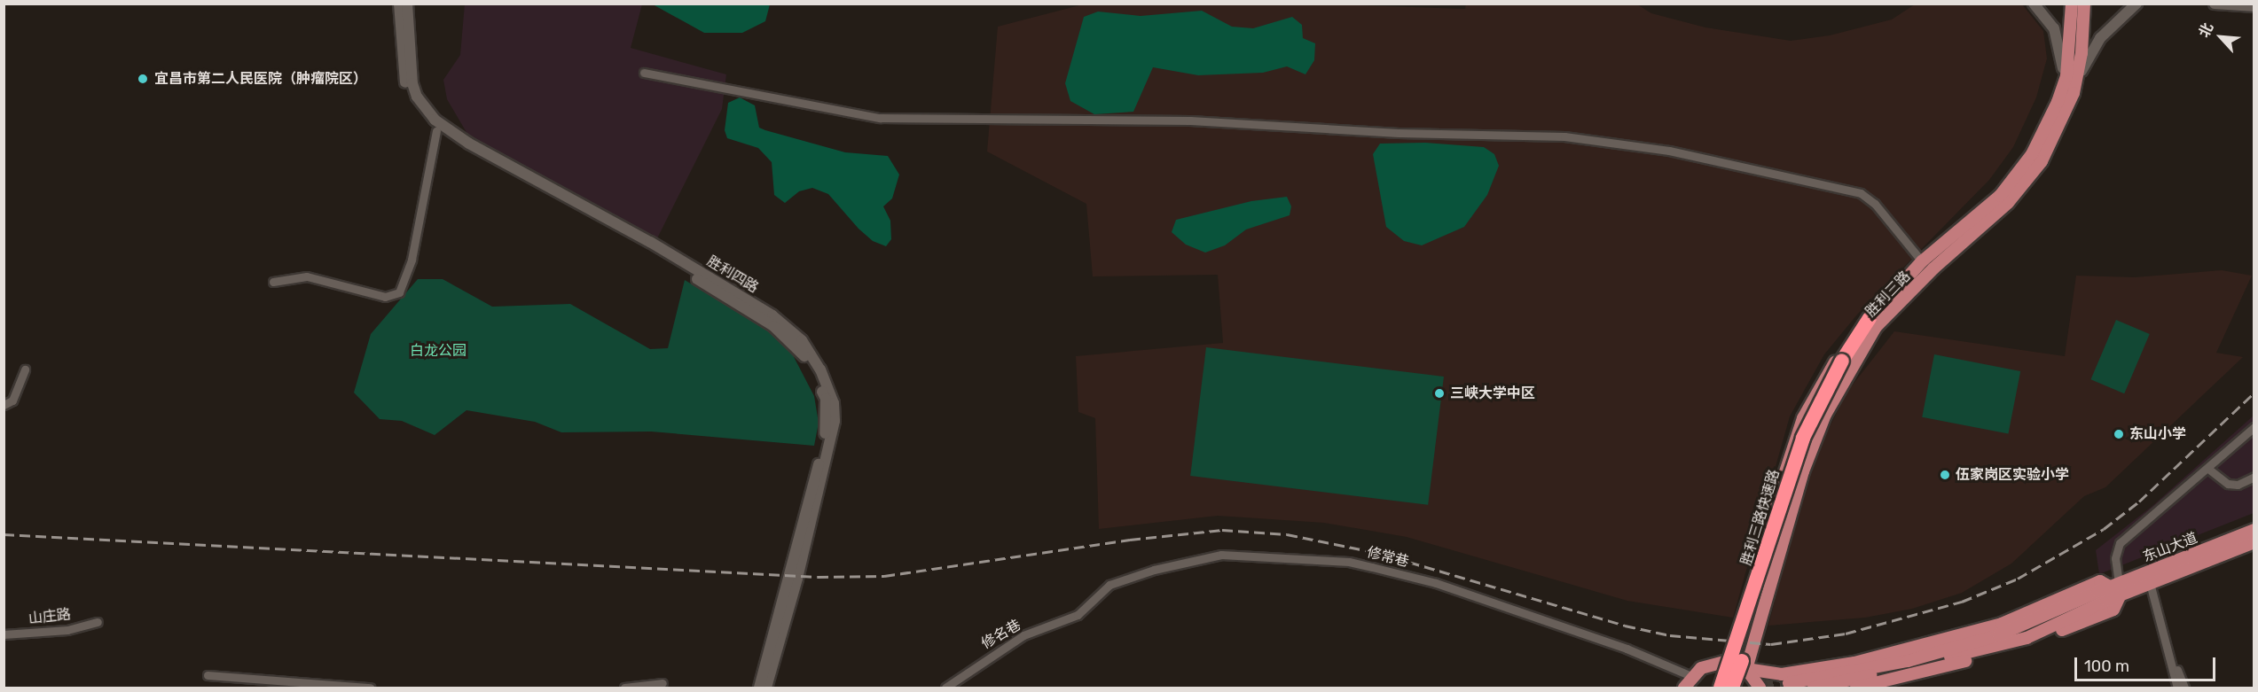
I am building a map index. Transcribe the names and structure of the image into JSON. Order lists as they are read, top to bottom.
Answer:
{
  "streets": {
    "highway": ["胜利三路快速路"],
    "main road": ["胜利四路", "胜利三路", "东山大道"],
    "street": ["修常巷", "山庄路", "修名巷"]
  },
  "crossings": [
    ["修常巷", "修名巷"]
  ],
  "parks": ["白龙公园"],
  "places": [
    "宜昌市第二人民医院（肿瘤院区）",
    "三峡大学中区",
    "东山小学",
    "伍家岗区实验小学"
  ],
  "scale_bar": "100 m",
  "north": "top left"
}
